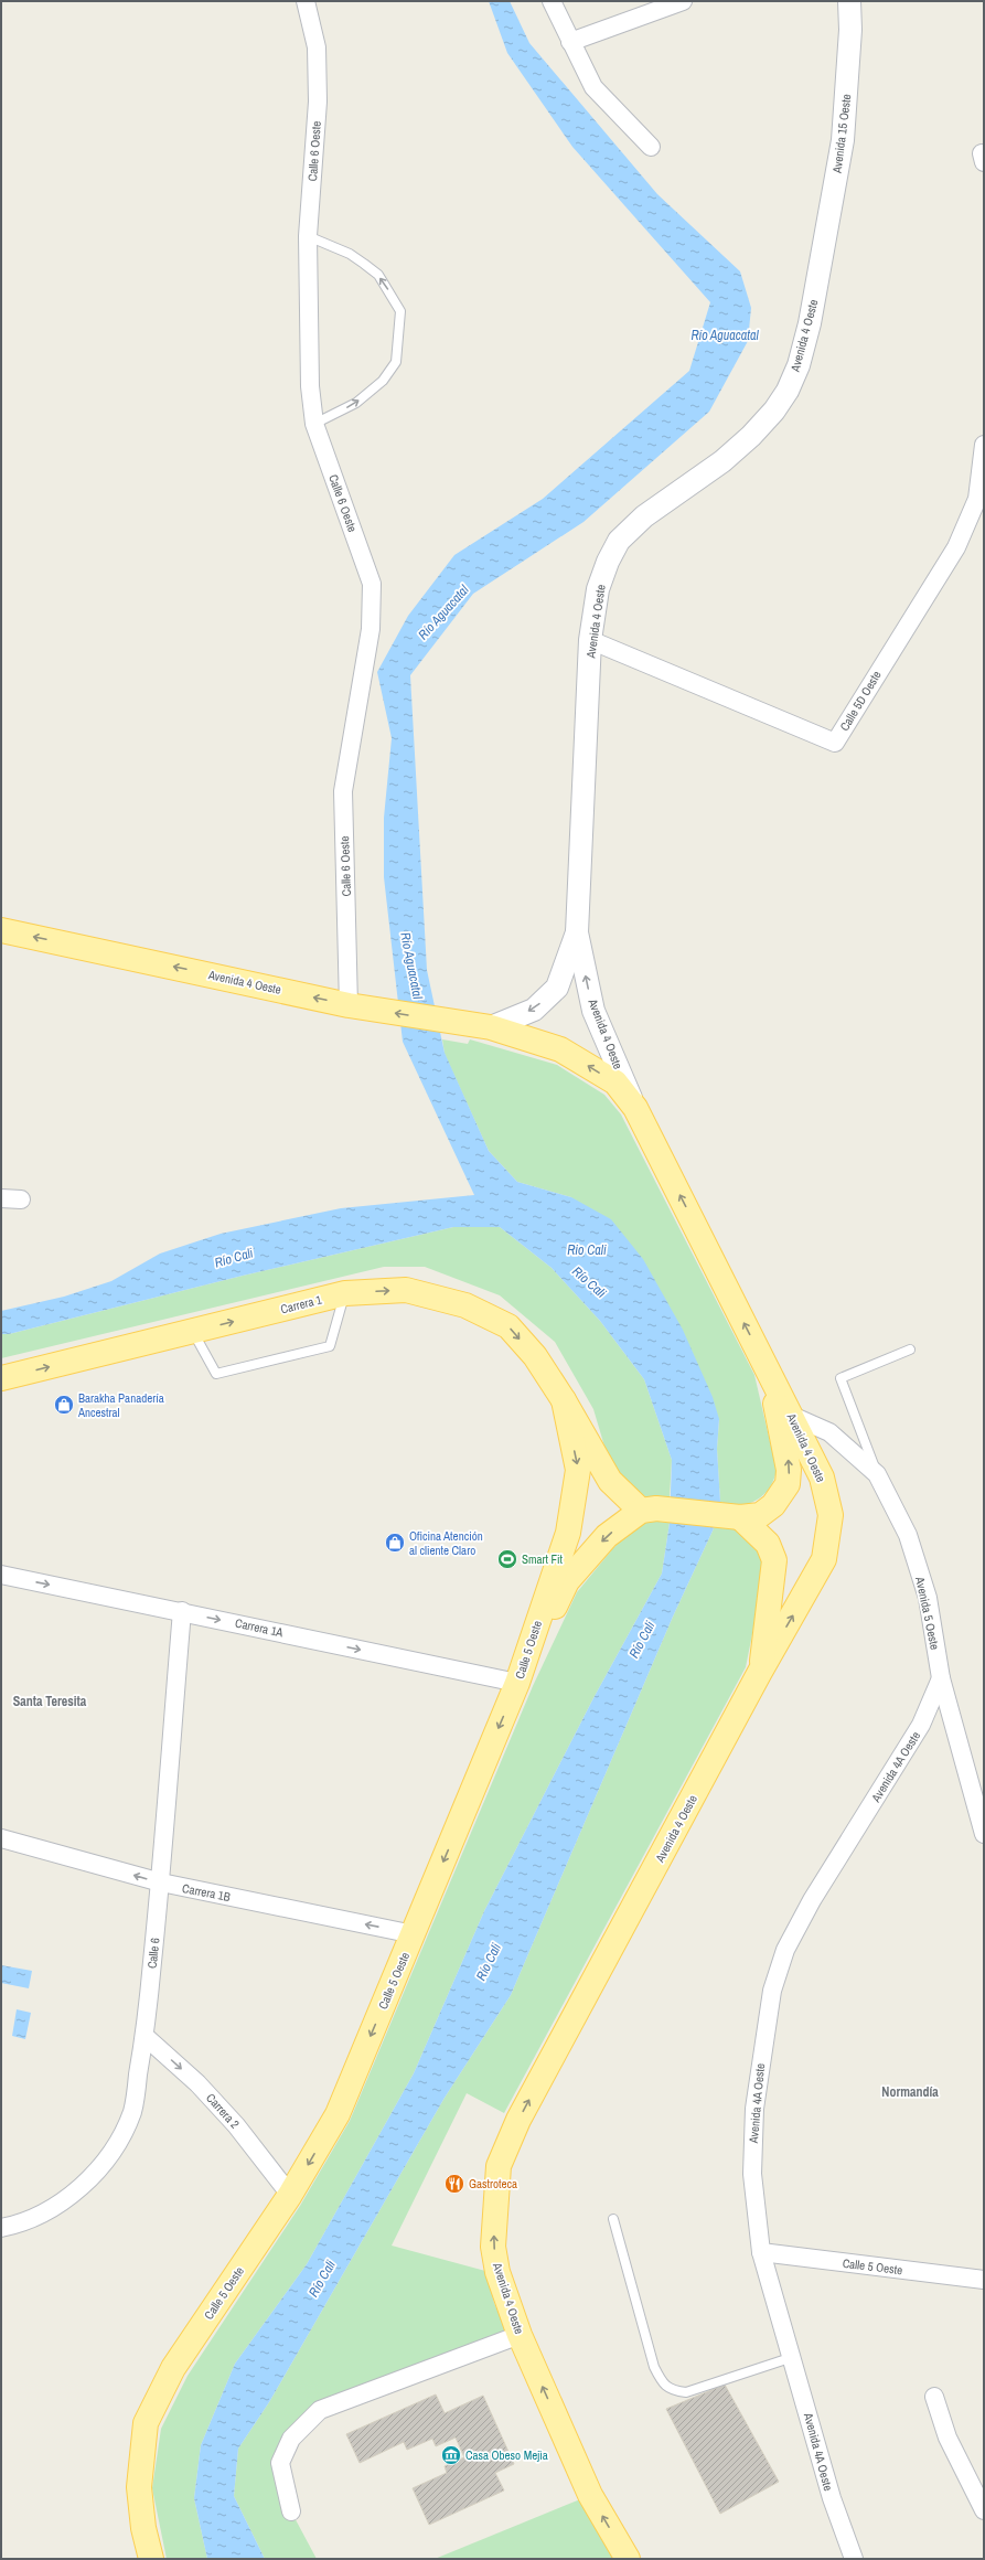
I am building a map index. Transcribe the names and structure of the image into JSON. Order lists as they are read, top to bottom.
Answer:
{
  "streets": {
    "main road": ["Avenida 4 Oeste", "Carrera 1", "Calle 5 Oeste"],
    "street": [
      "Avenida 15 Oeste",
      "Calle 6 Oeste",
      "Calle 5D Oeste",
      "Avenida 5 Oeste",
      "Carrera 1A",
      "Avenida 4A Oeste",
      "Carrera 1B",
      "Calle 6",
      "Carrera 2"
    ]
  },
  "crossings": [
    ["Avenida 15 Oeste", "Avenida 4 Oeste"],
    ["Calle 6 Oeste", "Avenida 4 Oeste"],
    ["Avenida 4 Oeste", "Calle 5D Oeste"],
    ["Avenida 4 Oeste", "Avenida 5 Oeste"],
    ["Carrera 1", "Calle 5 Oeste"],
    ["Avenida 5 Oeste", "Avenida 4A Oeste"],
    ["Carrera 1A", "Calle 5 Oeste"],
    ["Carrera 1A", "Calle 6"],
    ["Calle 5 Oeste", "Avenida 4A Oeste"],
    ["Calle 5 Oeste", "Carrera 1B"],
    ["Calle 5 Oeste", "Carrera 2"],
    ["Carrera 1B", "Calle 6"],
    ["Calle 6", "Carrera 2"]
  ],
  "one_way": [
    "Carrera 1",
    "Carrera 1A",
    "Calle 5 Oeste",
    "Carrera 1B",
    "Carrera 2"
  ],
  "districts": ["Santa Teresita", "Normandía"],
  "water": ["Río Aguacatal", "Rio Cali", "Río Cali"],
  "places": {
    "shop": ["Barakha Panadería Ancestral", "Oficina Atención al cliente Claro"],
    "sports": ["Smart Fit"],
    "restaurant": ["Gastroteca"],
    "museum": ["Casa Obeso Mejìa"]
  }
}
